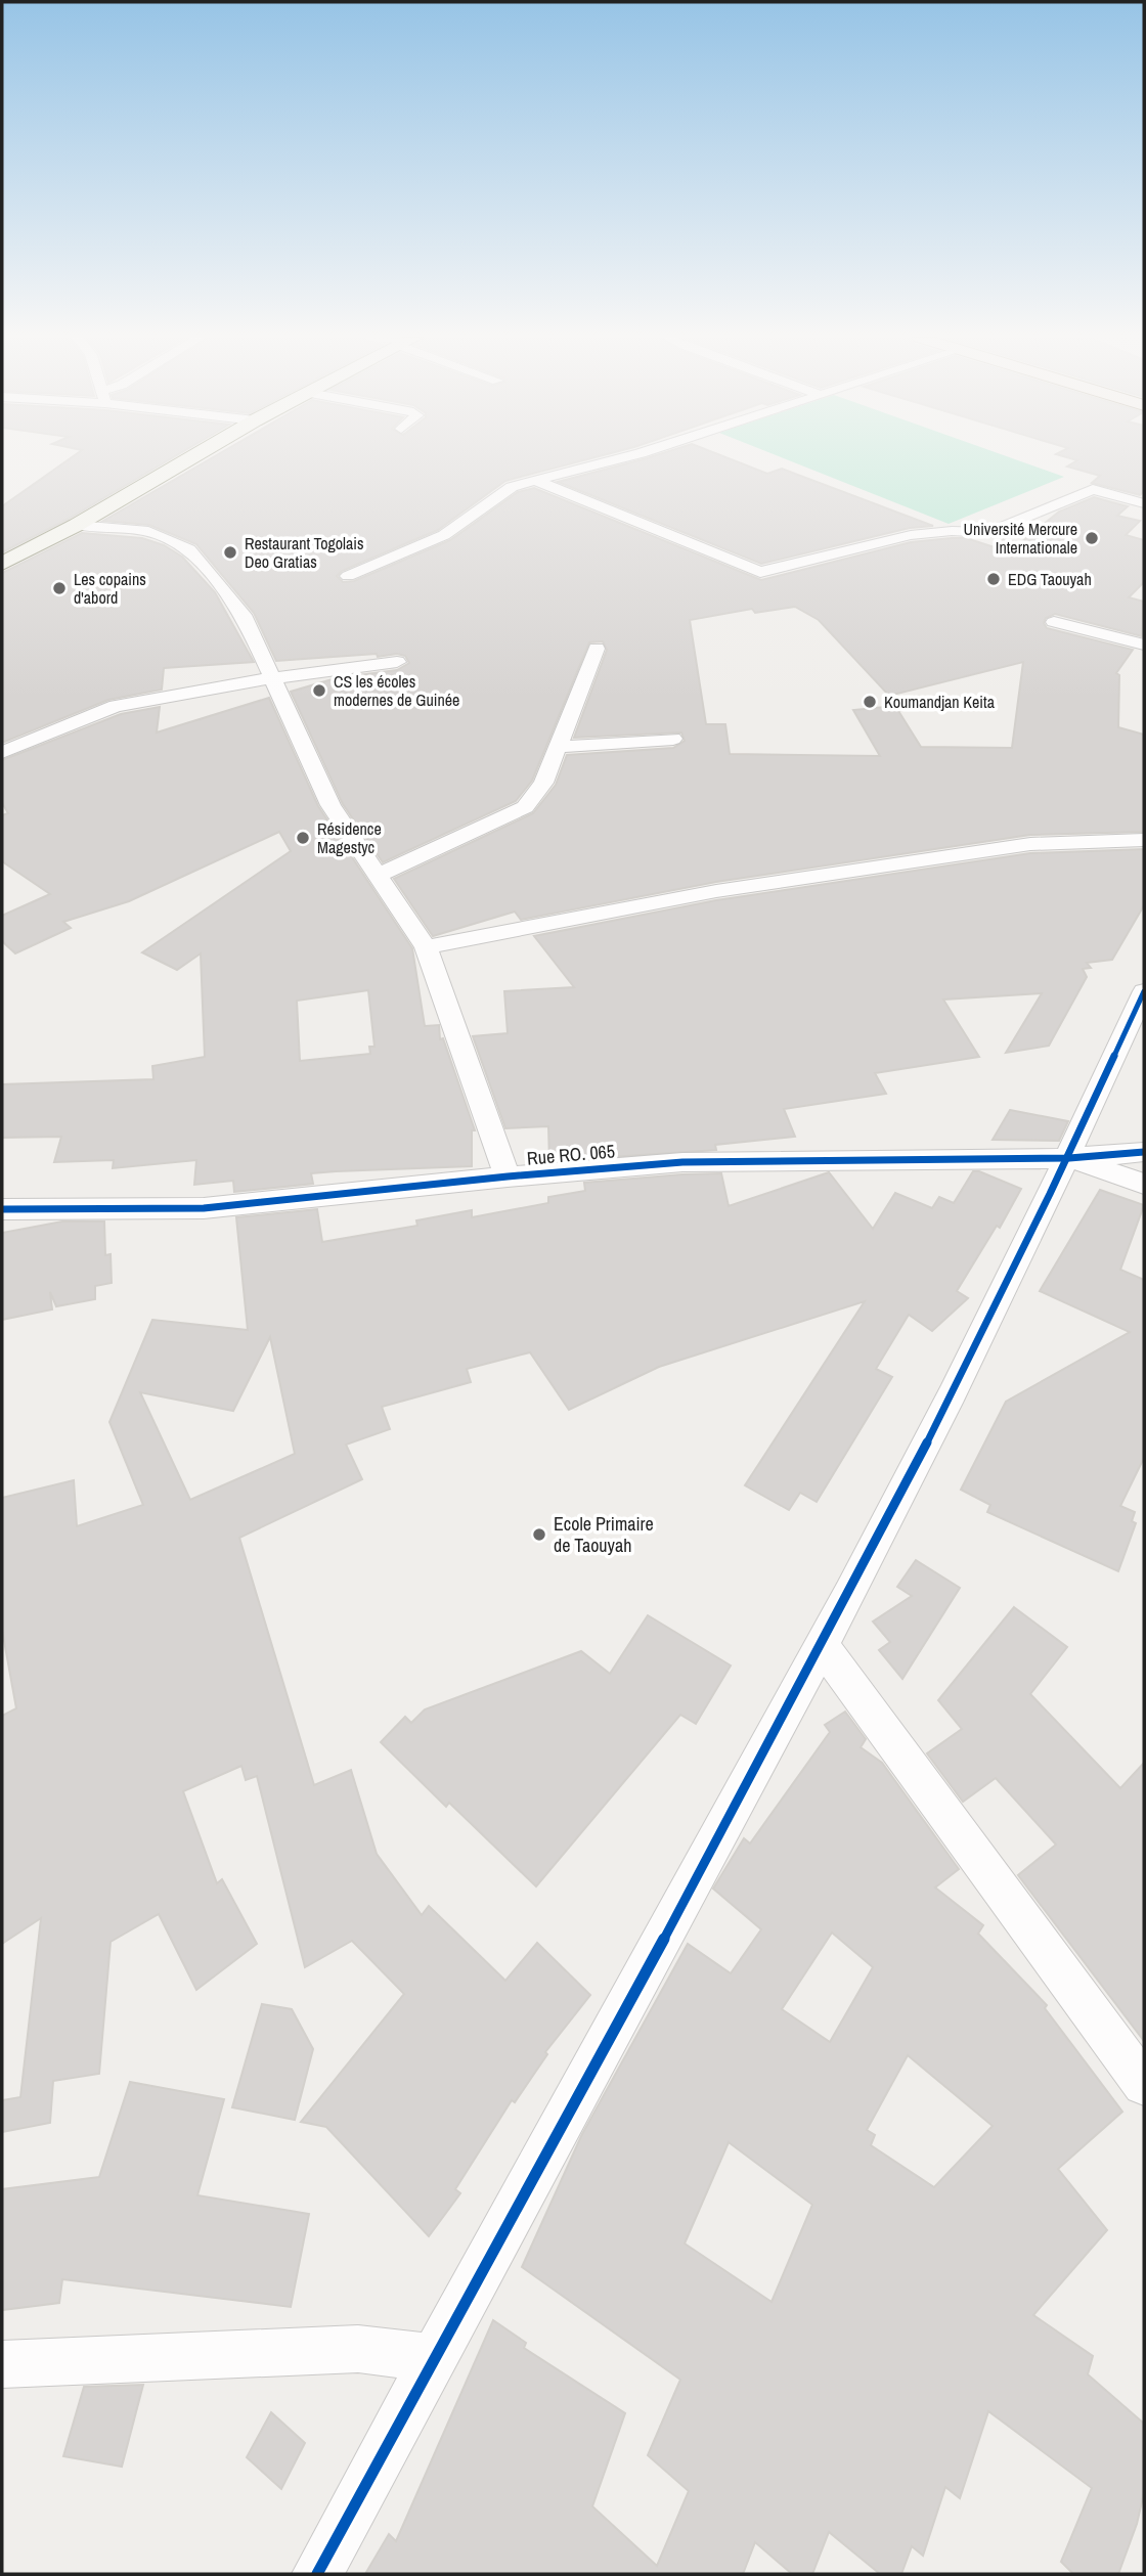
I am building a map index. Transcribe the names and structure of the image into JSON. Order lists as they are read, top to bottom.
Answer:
{
  "streets": {
    "street": ["Rue RO. 065"]
  },
  "places": [
    "Université Mercure Internationale",
    "Restaurant Togolais Deo Gratias",
    "EDG Taouyah",
    "Les copains d'abord",
    "CS les écoles modernes de Guinée",
    "Koumandjan Keita",
    "Résidence Magestyc",
    "Ecole Primaire de Taouyah"
  ]
}
